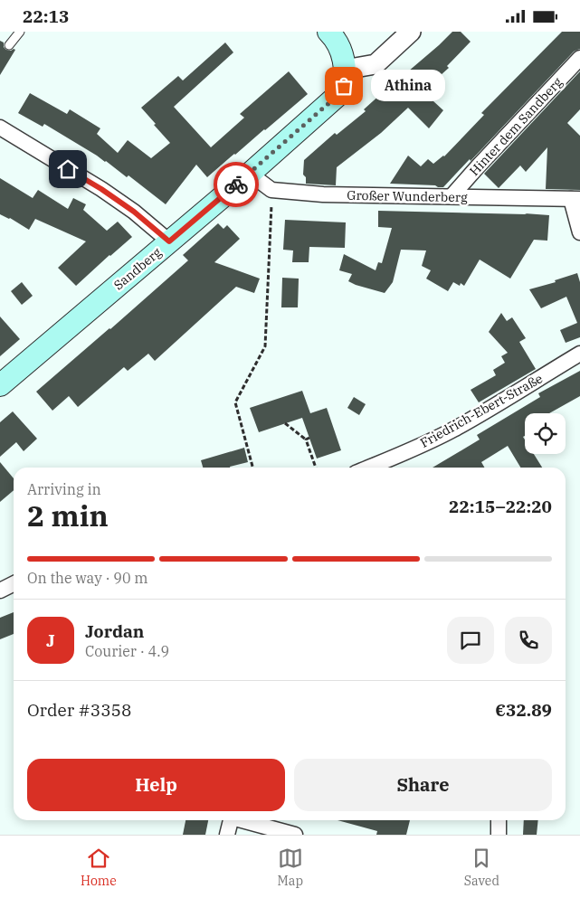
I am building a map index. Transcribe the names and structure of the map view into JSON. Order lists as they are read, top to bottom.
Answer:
{
  "streets": {
    "main road": ["Sandberg"],
    "street": ["Hinter dem Sandberg", "Großer Wunderberg", "Friedrich-Ebert-Straße"]
  },
  "crossings": [
    ["Hinter dem Sandberg", "Großer Wunderberg"]
  ],
  "places": ["Athina"],
  "page": {
    "status": "22:13",
    "bubble": "Athina",
    "heading": ["2 min", "Arriving in", "22:15–22:20"],
    "panel": [
      "Jordan",
      "Courier · 4.9",
      "Order #3358",
      "€32.89"
    ],
    "bar": "On the way · 90 m",
    "round": "J",
    "buttons": ["Help", "Share"],
    "tabs": ["Home", "Map", "Saved"]
  }
}
